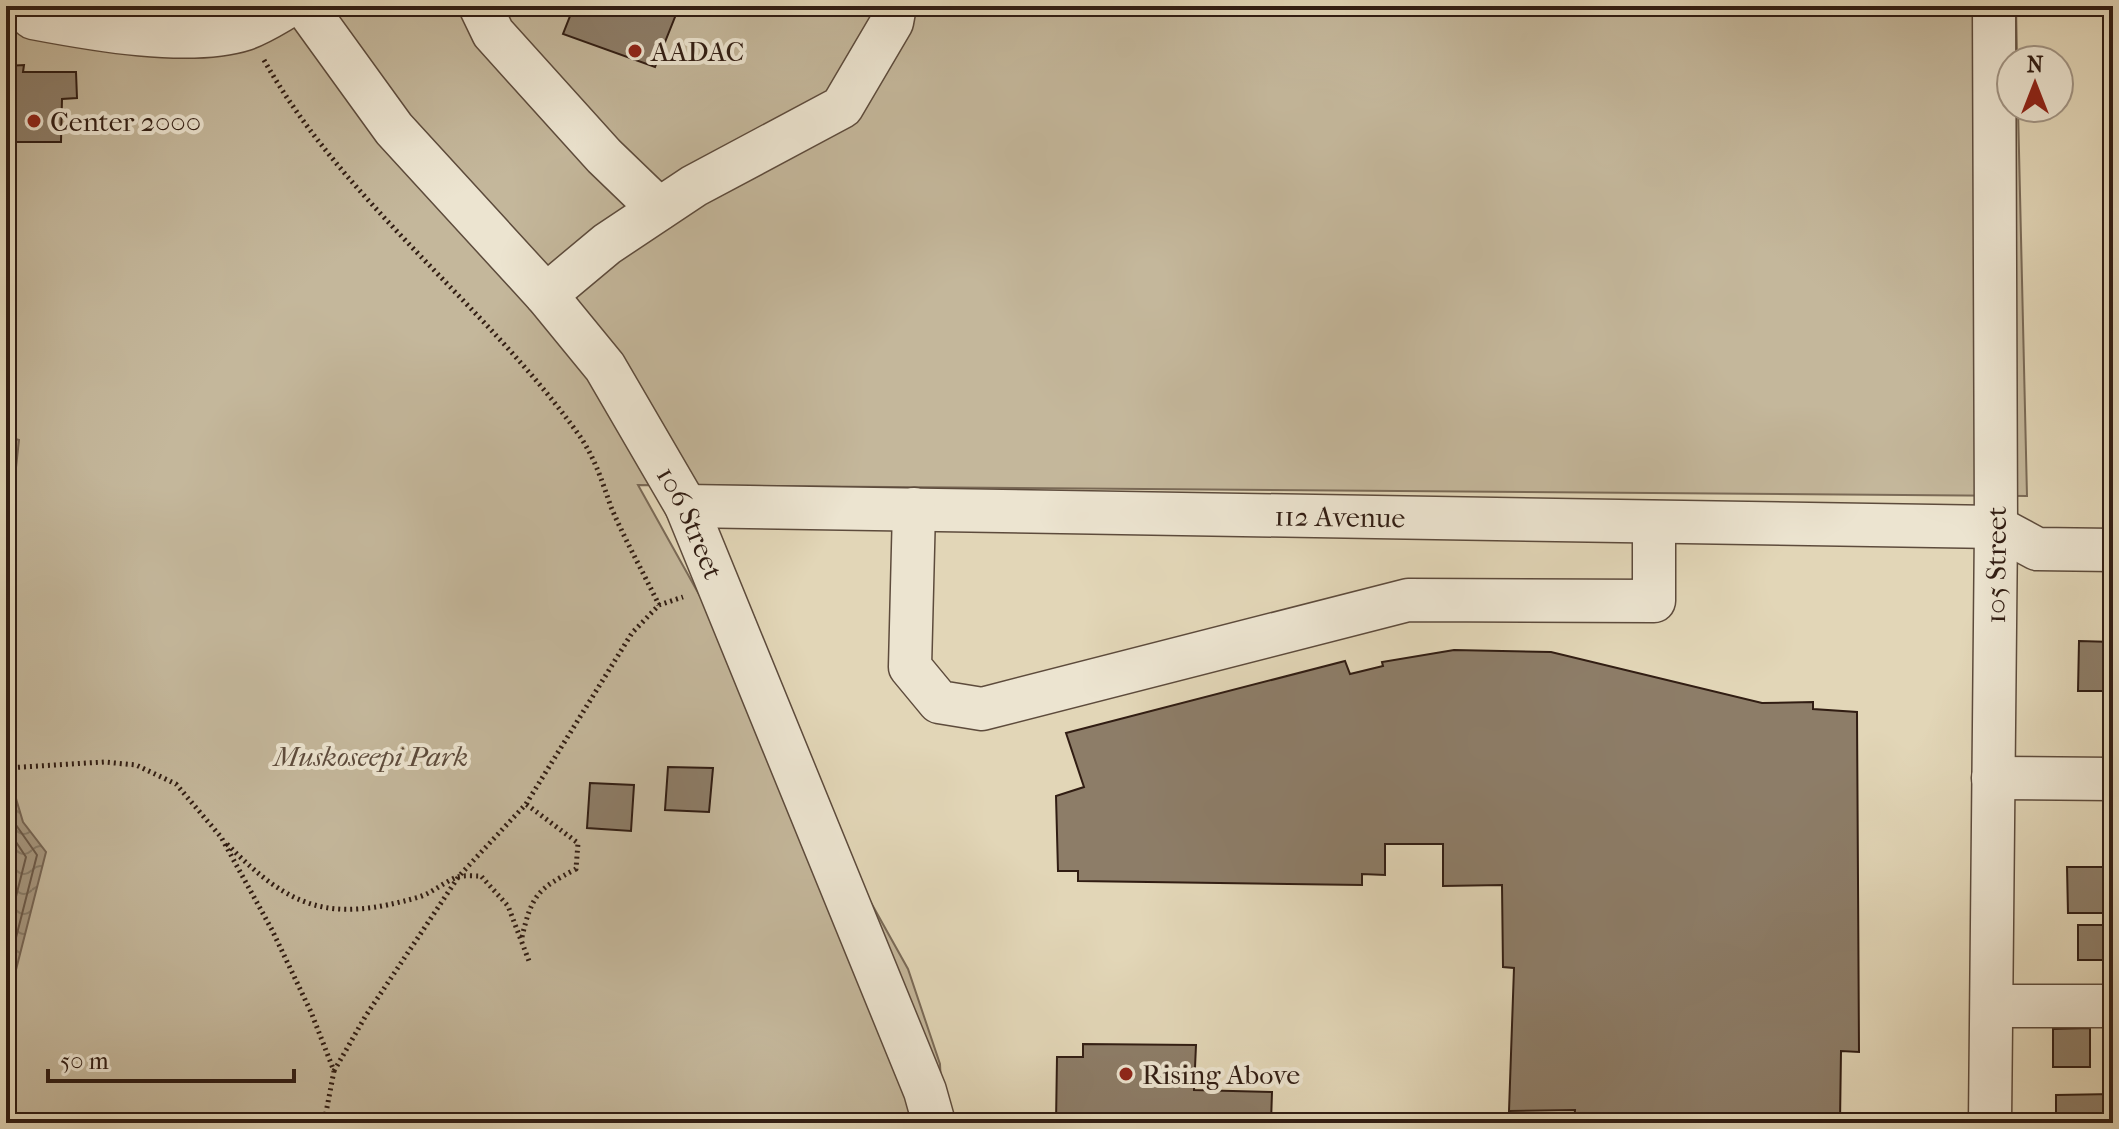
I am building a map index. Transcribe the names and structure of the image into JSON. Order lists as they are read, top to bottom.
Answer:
{
  "streets": {
    "street": ["112 Avenue", "106 Street", "105 Street"]
  },
  "crossings": [
    ["112 Avenue", "106 Street"],
    ["112 Avenue", "105 Street"]
  ],
  "parks": ["Muskoseepi Park"],
  "places": ["AADAC", "Center 2000", "Rising Above"],
  "scale_bar": "50 m",
  "north": "top"
}
